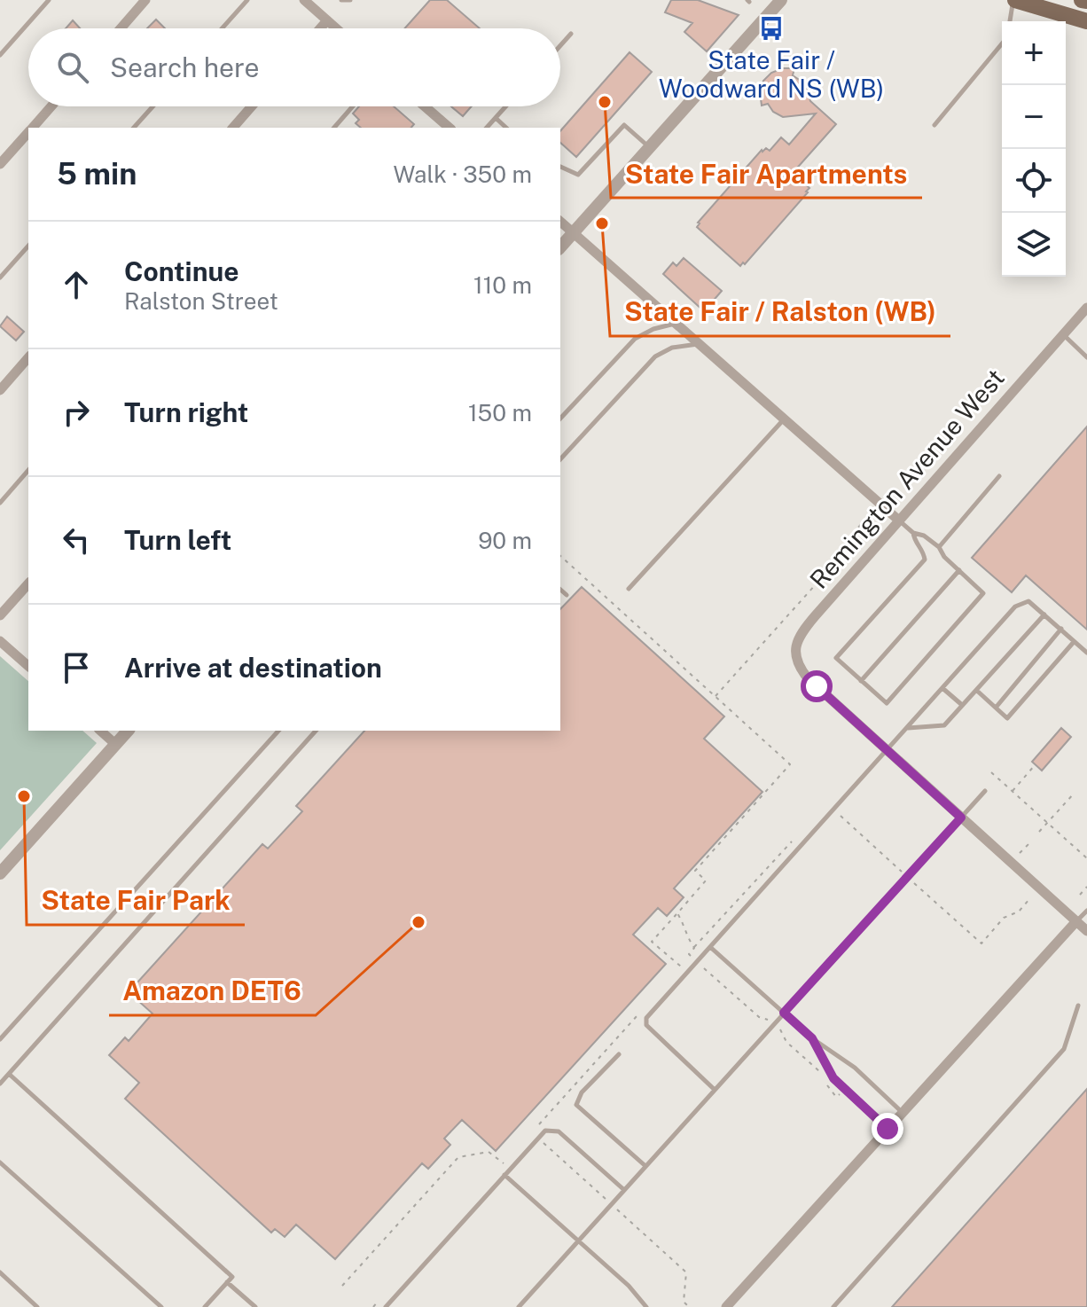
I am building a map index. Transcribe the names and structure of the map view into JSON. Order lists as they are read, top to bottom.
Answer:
{
  "streets": {
    "street": ["Remington Avenue West"]
  },
  "places": {
    "bus stop": ["State Fair / Woodward NS (WB)"],
    "other": [
      "State Fair Apartments",
      "State Fair / Ralston (WB)",
      "State Fair Park",
      "Amazon DET6"
    ]
  },
  "page": {
    "map_buttons": ["+", "−"],
    "search": "Search here",
    "heading": ["5 min", "Walk · 350 m"],
    "list": [
      ["Continue", "Ralston Street", "110 m"],
      ["Turn right", "150 m"],
      ["Turn left", "90 m"],
      "Arrive at destination"
    ]
  }
}
